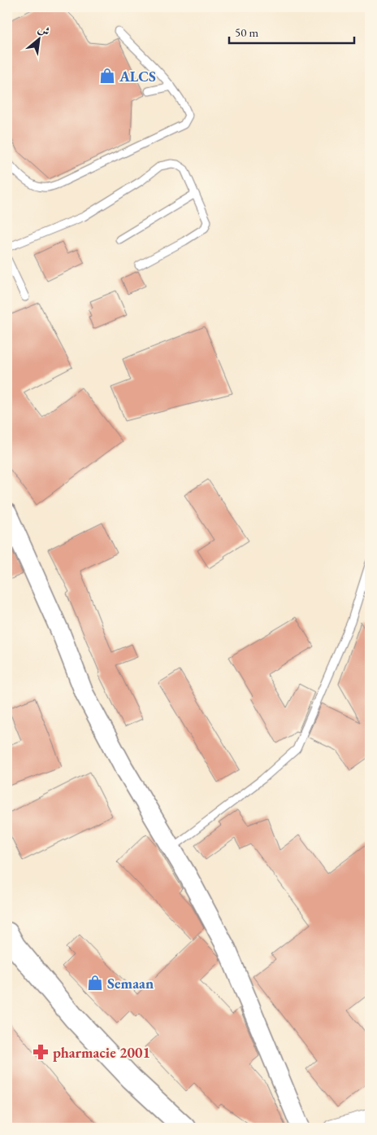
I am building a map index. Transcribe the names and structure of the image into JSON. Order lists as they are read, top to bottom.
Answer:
{
  "places": {
    "shop": ["ALCS", "Semaan"],
    "pharmacy": ["pharmacie 2001"]
  },
  "scale_bar": "50 m",
  "north": "top right"
}
